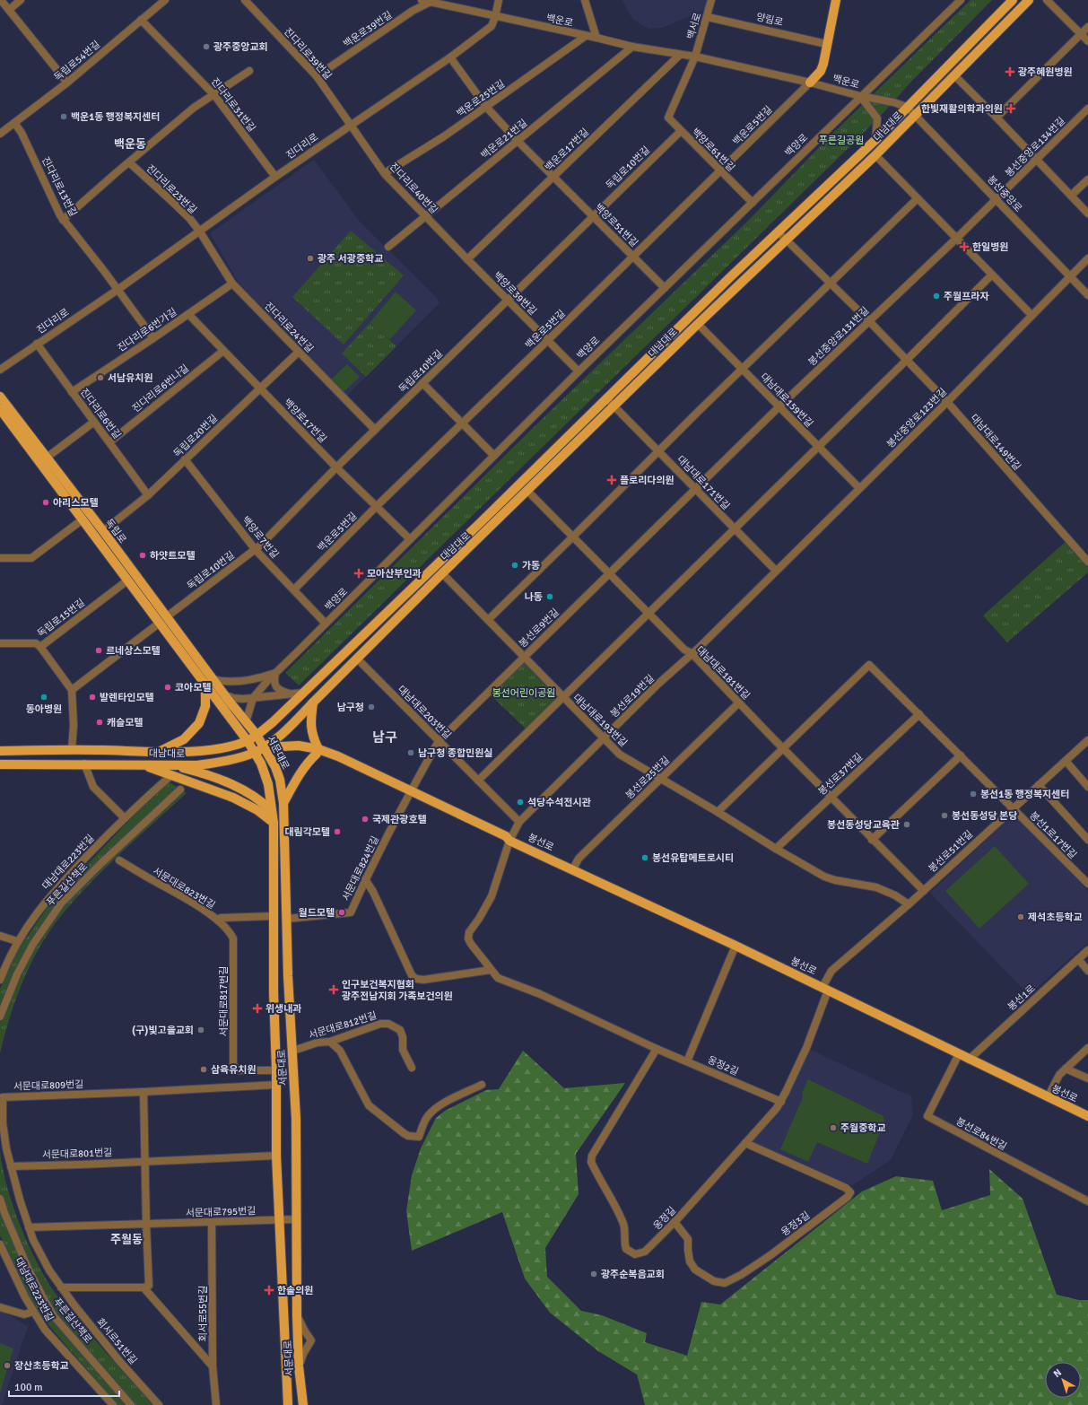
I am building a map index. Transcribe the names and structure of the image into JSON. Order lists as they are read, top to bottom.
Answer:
{
  "streets": {
    "main road": [
      "대남대로",
      "독립로",
      "서문대로",
      "봉선로"
    ],
    "street": [
      "양림로",
      "백운로",
      "백서로",
      "백운로39번길",
      "진다리로39번길",
      "독립로54번길",
      "백운로25번길",
      "진다리로31번길",
      "백운로5번길",
      "백운로21번길",
      "백양로",
      "진다리로",
      "봉선중앙로134번길",
      "백운로17번길",
      "백양로61번길",
      "독립로10번길",
      "진다리로13번길",
      "진다리로40번길",
      "진다리로23번길",
      "봉선중앙로",
      "백양로51번길",
      "백양로39번길",
      "진다리로24번길",
      "진다리로6번가길",
      "봉선중앙로131번길",
      "진다리로6번나길",
      "대남대로159번길",
      "진다리로6번길",
      "봉선중앙로123번길",
      "백양로17번길",
      "독립로20번길",
      "대남대로149번길",
      "대남대로171번길",
      "백양로7번길",
      "독립로15번길",
      "봉선로9번길",
      "대남대로181번길",
      "봉선로19번길",
      "대남대로203번길",
      "대남대로193번길",
      "봉선로37번길",
      "봉선로25번길",
      "봉선1로17번길",
      "봉선로51번길",
      "대남대로223번길",
      "서문대로824번길",
      "푸른길산책로",
      "서문대로823번길",
      "봉선1로",
      "서문대로817번길",
      "서문대로812번길",
      "옹정2길",
      "서문대로809번길",
      "봉선로84번길",
      "서문대로801번길",
      "서문대로795번길",
      "옹정길",
      "용정3길",
      "회서로55번길",
      "회서로51번길"
    ]
  },
  "crossings": [
    ["양림로", "백서로"],
    ["백운로", "백서로"],
    ["백운로", "백운로39번길"],
    ["백운로", "백운로25번길"],
    ["백운로", "백운로5번길"],
    ["백운로", "대남대로"],
    ["백운로", "백운로21번길"],
    ["백운로", "백양로"],
    ["백운로", "진다리로"],
    ["백운로", "백운로17번길"],
    ["백운로", "백양로61번길"],
    ["백운로", "봉선중앙로"],
    ["백서로", "백양로61번길"],
    ["백운로39번길", "진다리로39번길"],
    ["진다리로39번길", "진다리로"],
    ["진다리로39번길", "진다리로40번길"],
    ["독립로54번길", "진다리로31번길"],
    ["독립로54번길", "진다리로13번길"],
    ["백운로25번길", "진다리로40번길"],
    ["백운로25번길", "백양로51번길"],
    ["진다리로31번길", "진다리로"],
    ["백운로5번길", "백양로61번길"],
    ["백운로5번길", "백양로51번길"],
    ["백운로5번길", "백양로39번길"],
    ["백운로5번길", "백양로17번길"],
    ["백운로5번길", "백양로7번길"],
    ["대남대로", "백양로"],
    ["대남대로", "봉선중앙로"],
    ["대남대로", "대남대로159번길"],
    ["대남대로", "대남대로149번길"],
    ["대남대로", "대남대로171번길"],
    ["대남대로", "독립로"],
    ["대남대로", "대남대로181번길"],
    ["대남대로", "대남대로203번길"],
    ["대남대로", "대남대로193번길"],
    ["대남대로", "서문대로"],
    ["대남대로", "봉선로"],
    ["백운로21번길", "진다리로40번길"],
    ["백운로21번길", "백양로51번길"],
    ["백양로", "백양로61번길"],
    ["백양로", "백양로51번길"],
    ["백양로", "백양로39번길"],
    ["백양로", "백양로17번길"],
    ["백양로", "독립로"],
    ["백양로", "백양로7번길"],
    ["진다리로", "진다리로13번길"],
    ["진다리로", "진다리로40번길"],
    ["진다리로", "진다리로23번길"],
    ["진다리로", "백양로51번길"],
    ["진다리로", "진다리로24번길"],
    ["진다리로", "진다리로6번길"],
    ["봉선중앙로134번길", "봉선중앙로"],
    ["봉선중앙로134번길", "봉선중앙로131번길"],
    ["백운로17번길", "진다리로40번길"],
    ["백운로17번길", "백양로51번길"],
    ["백운로17번길", "백양로39번길"],
    ["백양로61번길", "독립로10번길"],
    ["독립로10번길", "백양로51번길"],
    ["독립로10번길", "백양로39번길"],
    ["독립로10번길", "진다리로24번길"],
    ["독립로10번길", "백양로17번길"],
    ["독립로10번길", "독립로"],
    ["독립로10번길", "백양로7번길"],
    ["진다리로40번길", "백양로39번길"],
    ["진다리로23번길", "진다리로24번길"],
    ["봉선중앙로", "봉선중앙로131번길"],
    ["봉선중앙로", "봉선중앙로123번길"],
    ["진다리로24번길", "진다리로6번가길"],
    ["진다리로24번길", "독립로20번길"],
    ["진다리로6번가길", "진다리로6번길"],
    ["진다리로6번가길", "백양로17번길"],
    ["봉선중앙로131번길", "대남대로159번길"],
    ["봉선중앙로131번길", "대남대로149번길"],
    ["봉선중앙로131번길", "대남대로171번길"],
    ["봉선중앙로131번길", "봉선로9번길"],
    ["진다리로6번나길", "진다리로6번길"],
    ["진다리로6번나길", "백양로17번길"],
    ["대남대로159번길", "봉선중앙로123번길"],
    ["진다리로6번길", "독립로20번길"],
    ["봉선중앙로123번길", "대남대로149번길"],
    ["봉선중앙로123번길", "대남대로171번길"],
    ["봉선중앙로123번길", "봉선로19번길"],
    ["백양로17번길", "독립로20번길"],
    ["독립로20번길", "독립로"],
    ["독립로20번길", "백양로7번길"],
    ["대남대로171번길", "봉선로9번길"],
    ["대남대로171번길", "봉선로19번길"],
    ["독립로", "독립로15번길"],
    ["독립로", "서문대로"],
    ["봉선로9번길", "대남대로181번길"],
    ["봉선로9번길", "대남대로203번길"],
    ["봉선로9번길", "대남대로193번길"],
    ["봉선로9번길", "봉선로"],
    ["봉선로9번길", "서문대로824번길"],
    ["대남대로181번길", "봉선로19번길"],
    ["대남대로181번길", "대남대로193번길"],
    ["대남대로181번길", "봉선로37번길"],
    ["대남대로181번길", "봉선로25번길"],
    ["대남대로181번길", "봉선1로17번길"],
    ["대남대로181번길", "봉선로51번길"],
    ["봉선로19번길", "대남대로203번길"],
    ["봉선로19번길", "대남대로193번길"],
    ["봉선로19번길", "봉선로"],
    ["봉선로19번길", "옹정2길"],
    ["대남대로203번길", "대남대로193번길"],
    ["대남대로193번길", "봉선로37번길"],
    ["대남대로193번길", "봉선로25번길"],
    ["대남대로193번길", "봉선로51번길"],
    ["서문대로", "봉선로"],
    ["서문대로", "서문대로824번길"],
    ["서문대로", "서문대로817번길"],
    ["서문대로", "서문대로812번길"],
    ["서문대로", "서문대로809번길"],
    ["서문대로", "서문대로801번길"],
    ["서문대로", "서문대로795번길"],
    ["봉선로37번길", "봉선1로17번길"],
    ["봉선로25번길", "봉선로"],
    ["봉선1로17번길", "봉선로51번길"],
    ["봉선로", "봉선로51번길"],
    ["봉선로", "서문대로824번길"],
    ["봉선로", "봉선1로"],
    ["봉선로", "봉선로84번길"],
    ["봉선로", "옹정길"],
    ["봉선로51번길", "옹정길"],
    ["서문대로823번길", "서문대로817번길"],
    ["옹정2길", "옹정길"],
    ["서문대로809번길", "서문대로801번길"],
    ["서문대로809번길", "회서로51번길"],
    ["서문대로801번길", "회서로51번길"],
    ["서문대로795번길", "회서로55번길"],
    ["서문대로795번길", "회서로51번길"],
    ["옹정길", "용정3길"]
  ],
  "districts": ["백운동", "남구", "주월동"],
  "parks": ["푸른길공원", "봉선어린이공원"],
  "places": {
    "other": [
      "광주중앙교회",
      "백운1동 행정복지센터",
      "광주 서광중학교",
      "주월프라자",
      "서남유치원",
      "아리스모텔",
      "하얏트모텔",
      "가동",
      "나동",
      "르네상스모텔",
      "코아모텔",
      "동아병원",
      "발렌타인모텔",
      "남구청",
      "캐슬모텔",
      "남구청 종합민원실",
      "봉선1동 행정복지센터",
      "석당수석전시관",
      "봉선동성당 본당",
      "국제관광호텔",
      "봉선동성당교육관",
      "대림각모텔",
      "봉선유탑메트로시티",
      "월드모텔",
      "제석초등학교",
      "(구)빛고을교회",
      "삼육유치원",
      "주월중학교",
      "광주순복음교회",
      "장산초등학교"
    ],
    "health": [
      "광주혜원병원",
      "한빛재활의학과의원",
      "한일병원",
      "플로리다의원",
      "모아산부인과",
      "인구보건복지협회 광주전남지회 가족보건의원",
      "위생내과",
      "한솔의원"
    ]
  },
  "scale_bar": "100 m",
  "north": "top left"
}
